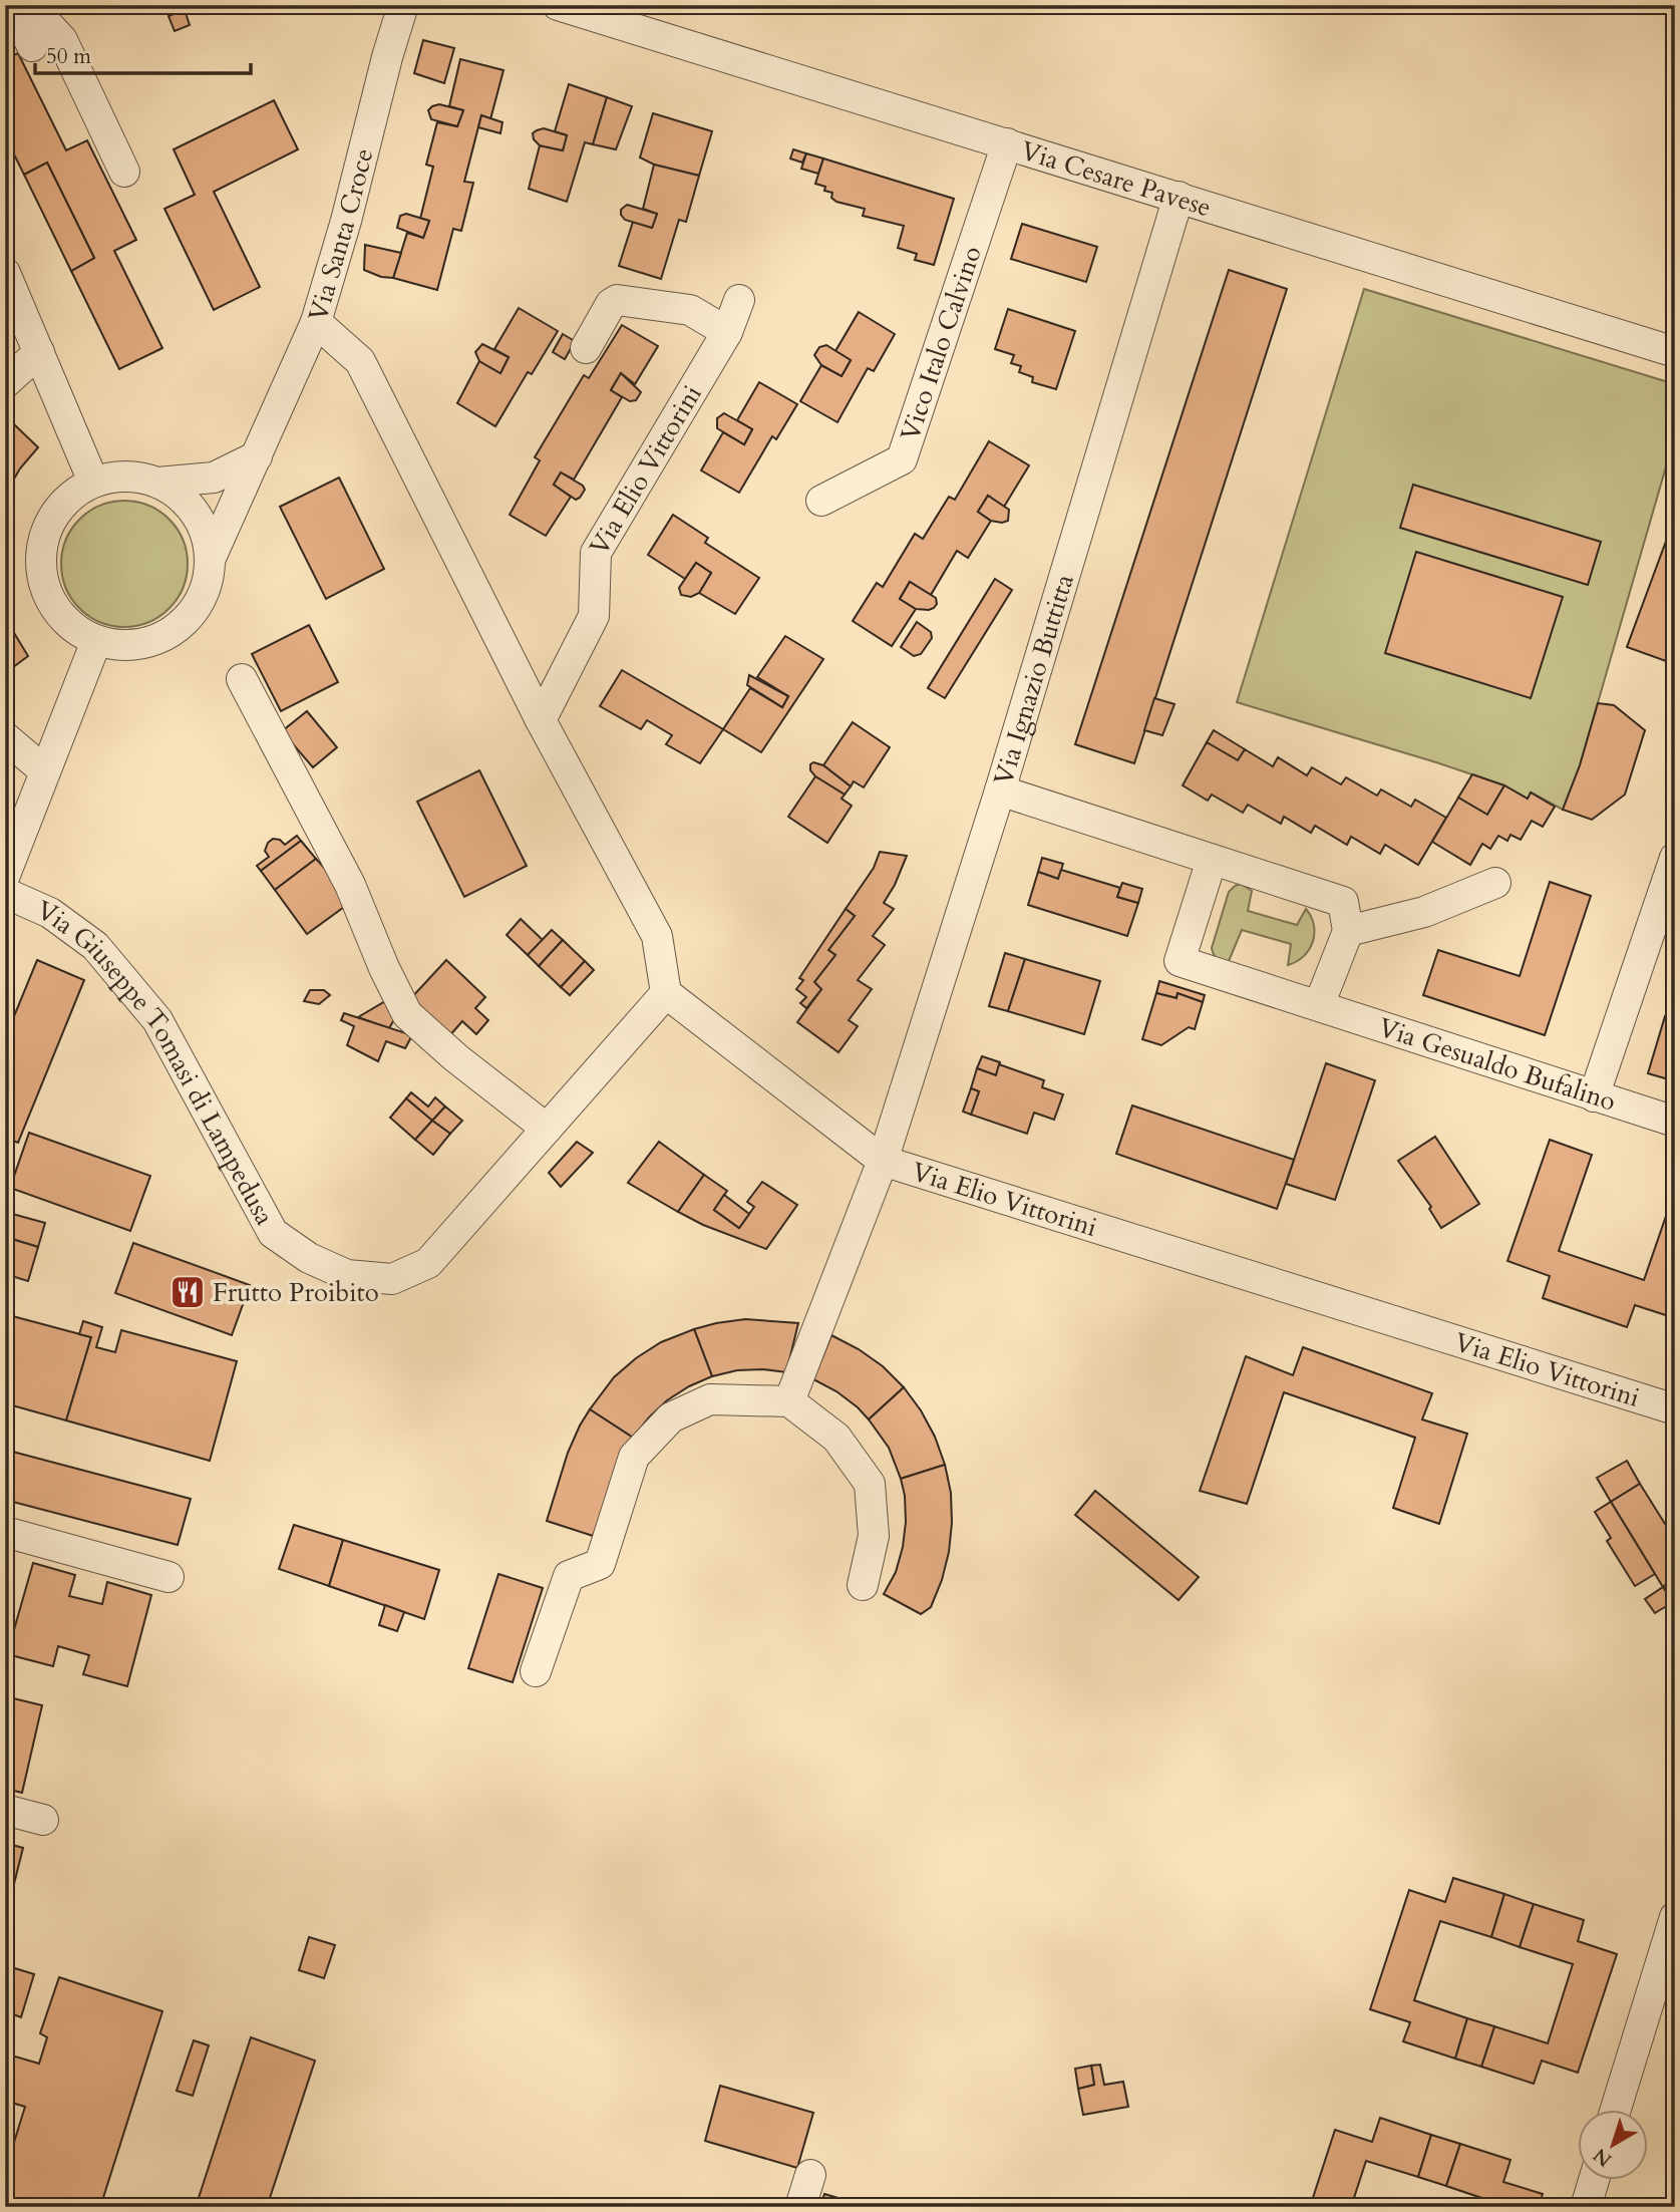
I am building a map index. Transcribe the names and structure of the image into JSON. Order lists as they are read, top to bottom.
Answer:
{
  "streets": {
    "street": [
      "Via Cesare Pavese",
      "Via Santa Croce",
      "Vico Italo Calvino",
      "Via Elio Vittorini",
      "Via Ignazio Buttitta",
      "Via Gesualdo Bufalino",
      "Via Giuseppe Tomasi di Lampedusa"
    ]
  },
  "crossings": [
    ["Via Cesare Pavese", "Vico Italo Calvino"],
    ["Via Cesare Pavese", "Via Ignazio Buttitta"],
    ["Via Elio Vittorini", "Via Ignazio Buttitta"],
    ["Via Elio Vittorini", "Via Giuseppe Tomasi di Lampedusa"]
  ],
  "places": {
    "restaurant": ["Frutto Proibito"]
  },
  "scale_bar": "50 m",
  "north": "bottom left"
}
